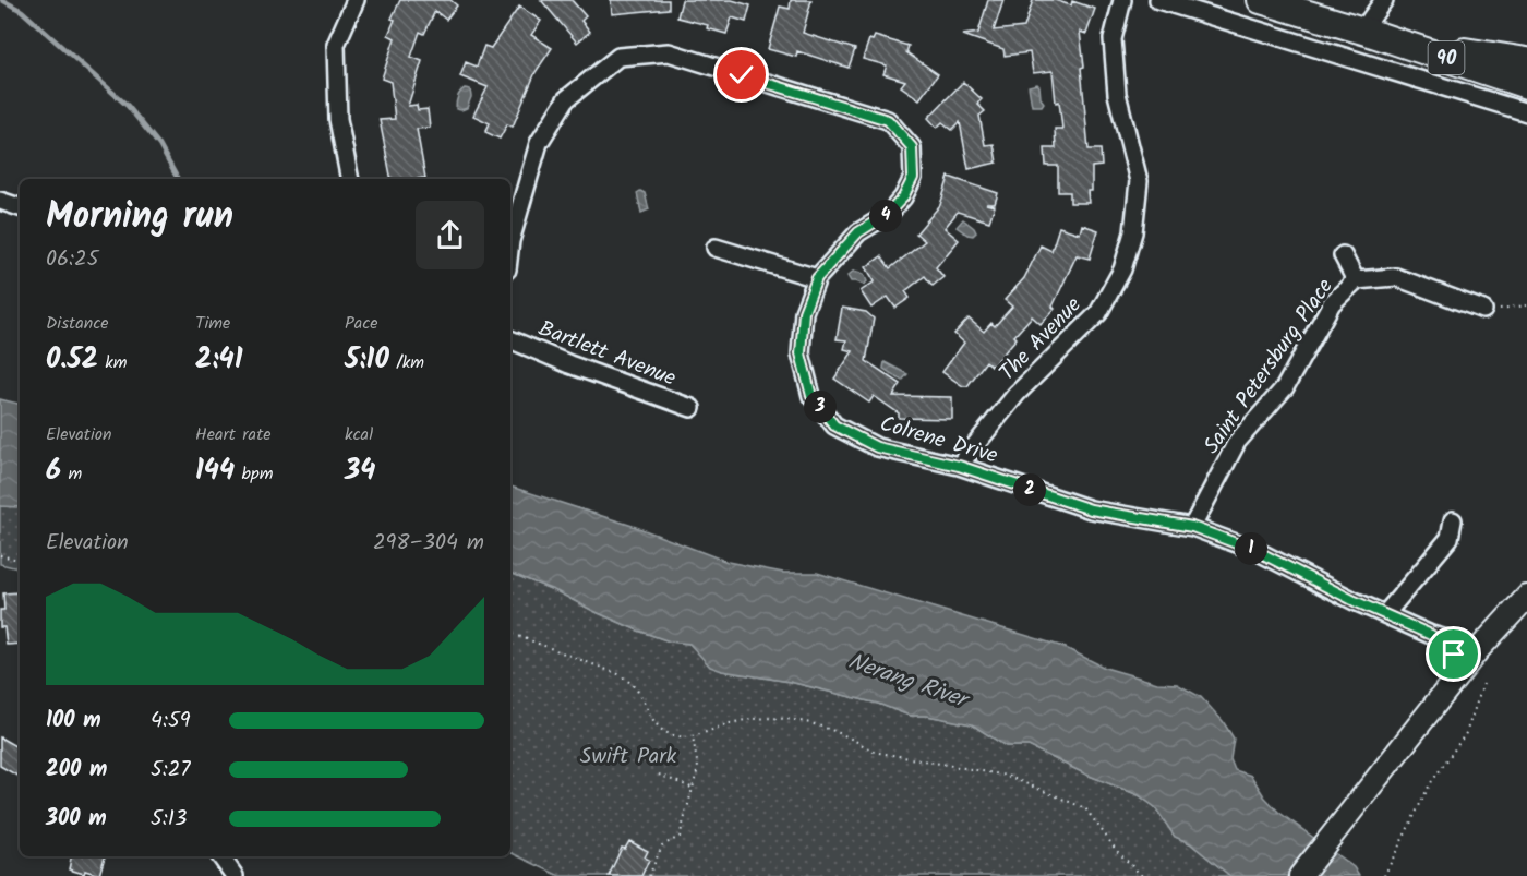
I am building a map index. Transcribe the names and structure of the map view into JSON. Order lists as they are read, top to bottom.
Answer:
{
  "streets": {
    "main road": ["90"],
    "street": [
      "The Avenue",
      "Bartlett Avenue",
      "Saint Petersburg Place",
      "Colrene Drive"
    ]
  },
  "crossings": [
    ["The Avenue", "Colrene Drive"],
    ["Saint Petersburg Place", "Colrene Drive"]
  ],
  "water": ["Nerang River"],
  "parks": ["Swift Park"],
  "page": {
    "heading": ["Morning run", "06:25"],
    "pins": [
      "4",
      "3",
      "2",
      "1"
    ],
    "stats": [
      ["Distance", "0.52 km"],
      ["Time", "2:41"],
      ["Pace", "5:10 /km"],
      ["Elevation", "6 m"],
      ["Heart rate", "144 bpm"],
      ["kcal", "34"]
    ],
    "chart": ["Elevation", "298–304 m"],
    "list": [
      {
        "name": "100 m",
        "note": "4:59"
      },
      {
        "name": "200 m",
        "note": "5:27"
      },
      {
        "name": "300 m",
        "note": "5:13"
      }
    ]
  }
}
